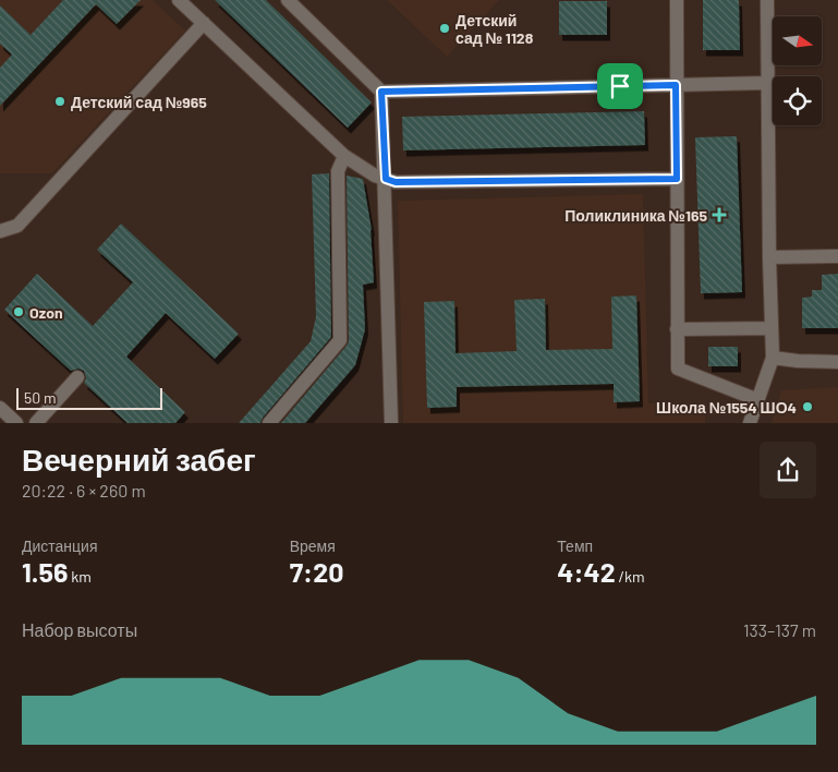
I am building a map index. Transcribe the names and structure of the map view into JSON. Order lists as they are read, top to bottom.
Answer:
{
  "places": {
    "other": [
      "Детский сад № 1128",
      "Детский сад №965",
      "Ozon",
      "Школа №1554 ШО4"
    ],
    "health": ["Поликлиника №165"]
  },
  "scale_bar": "50 m",
  "north": "right",
  "page": {
    "scale": "50 m",
    "heading": ["Вечерний забег", "20:22 · 6 × 260 m"],
    "stats": [
      ["Дистанция", "1.56 km"],
      ["Время", "7:20"],
      ["Темп", "4:42 /km"]
    ],
    "chart": ["Набор высоты", "133–137 m"]
  }
}
